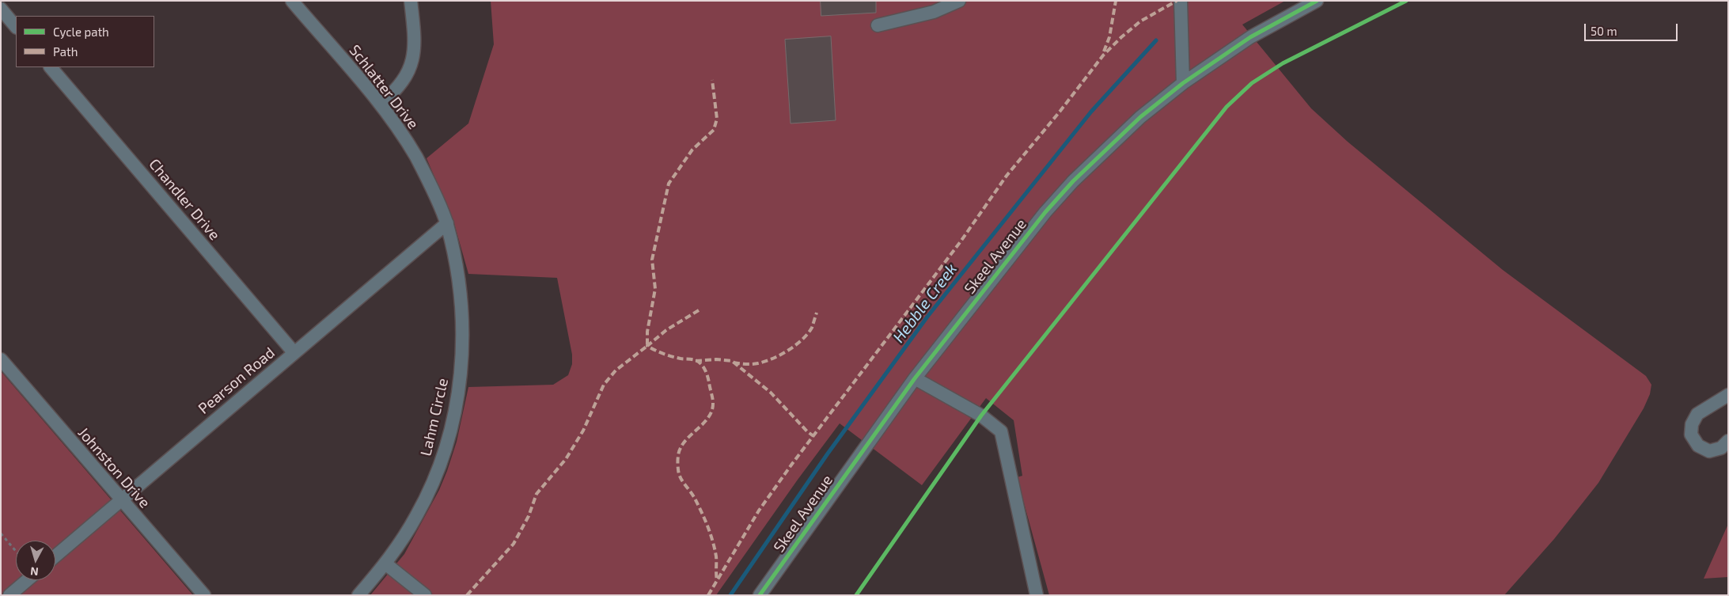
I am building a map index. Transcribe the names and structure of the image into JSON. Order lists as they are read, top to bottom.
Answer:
{
  "streets": {
    "street": [
      "Schlatter Drive",
      "Chandler Drive",
      "Skeel Avenue",
      "Pearson Road",
      "Lahm Circle",
      "Johnston Drive"
    ]
  },
  "crossings": [
    ["Schlatter Drive", "Pearson Road"],
    ["Schlatter Drive", "Lahm Circle"],
    ["Chandler Drive", "Pearson Road"],
    ["Pearson Road", "Lahm Circle"],
    ["Pearson Road", "Johnston Drive"]
  ],
  "water": ["Hebble Creek"],
  "legend": ["Cycle path", "Path"],
  "scale_bar": "50 m",
  "north": "bottom"
}
